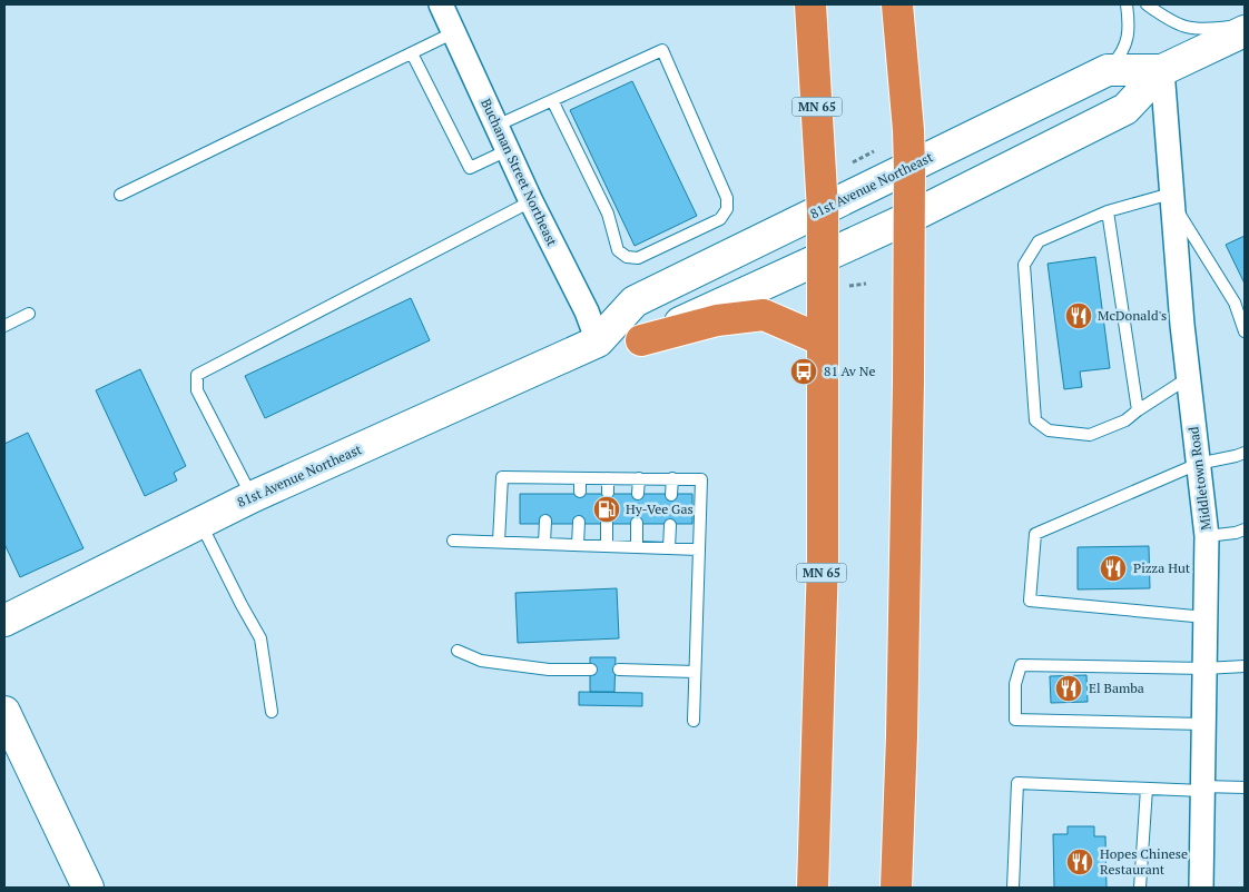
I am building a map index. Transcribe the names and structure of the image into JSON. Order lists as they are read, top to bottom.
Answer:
{
  "streets": {
    "highway": ["MN 65"],
    "street": ["Buchanan Street Northeast", "81st Avenue Northeast", "Middletown Road"]
  },
  "crossings": [
    ["MN 65", "81st Avenue Northeast"],
    ["Buchanan Street Northeast", "81st Avenue Northeast"],
    ["81st Avenue Northeast", "Middletown Road"]
  ],
  "places": {
    "restaurant": [
      "McDonald's",
      "Pizza Hut",
      "El Bamba",
      "Hopes Chinese Restaurant"
    ],
    "bus stop": ["81 Av Ne"],
    "fuel station": ["Hy-Vee Gas"]
  }
}
